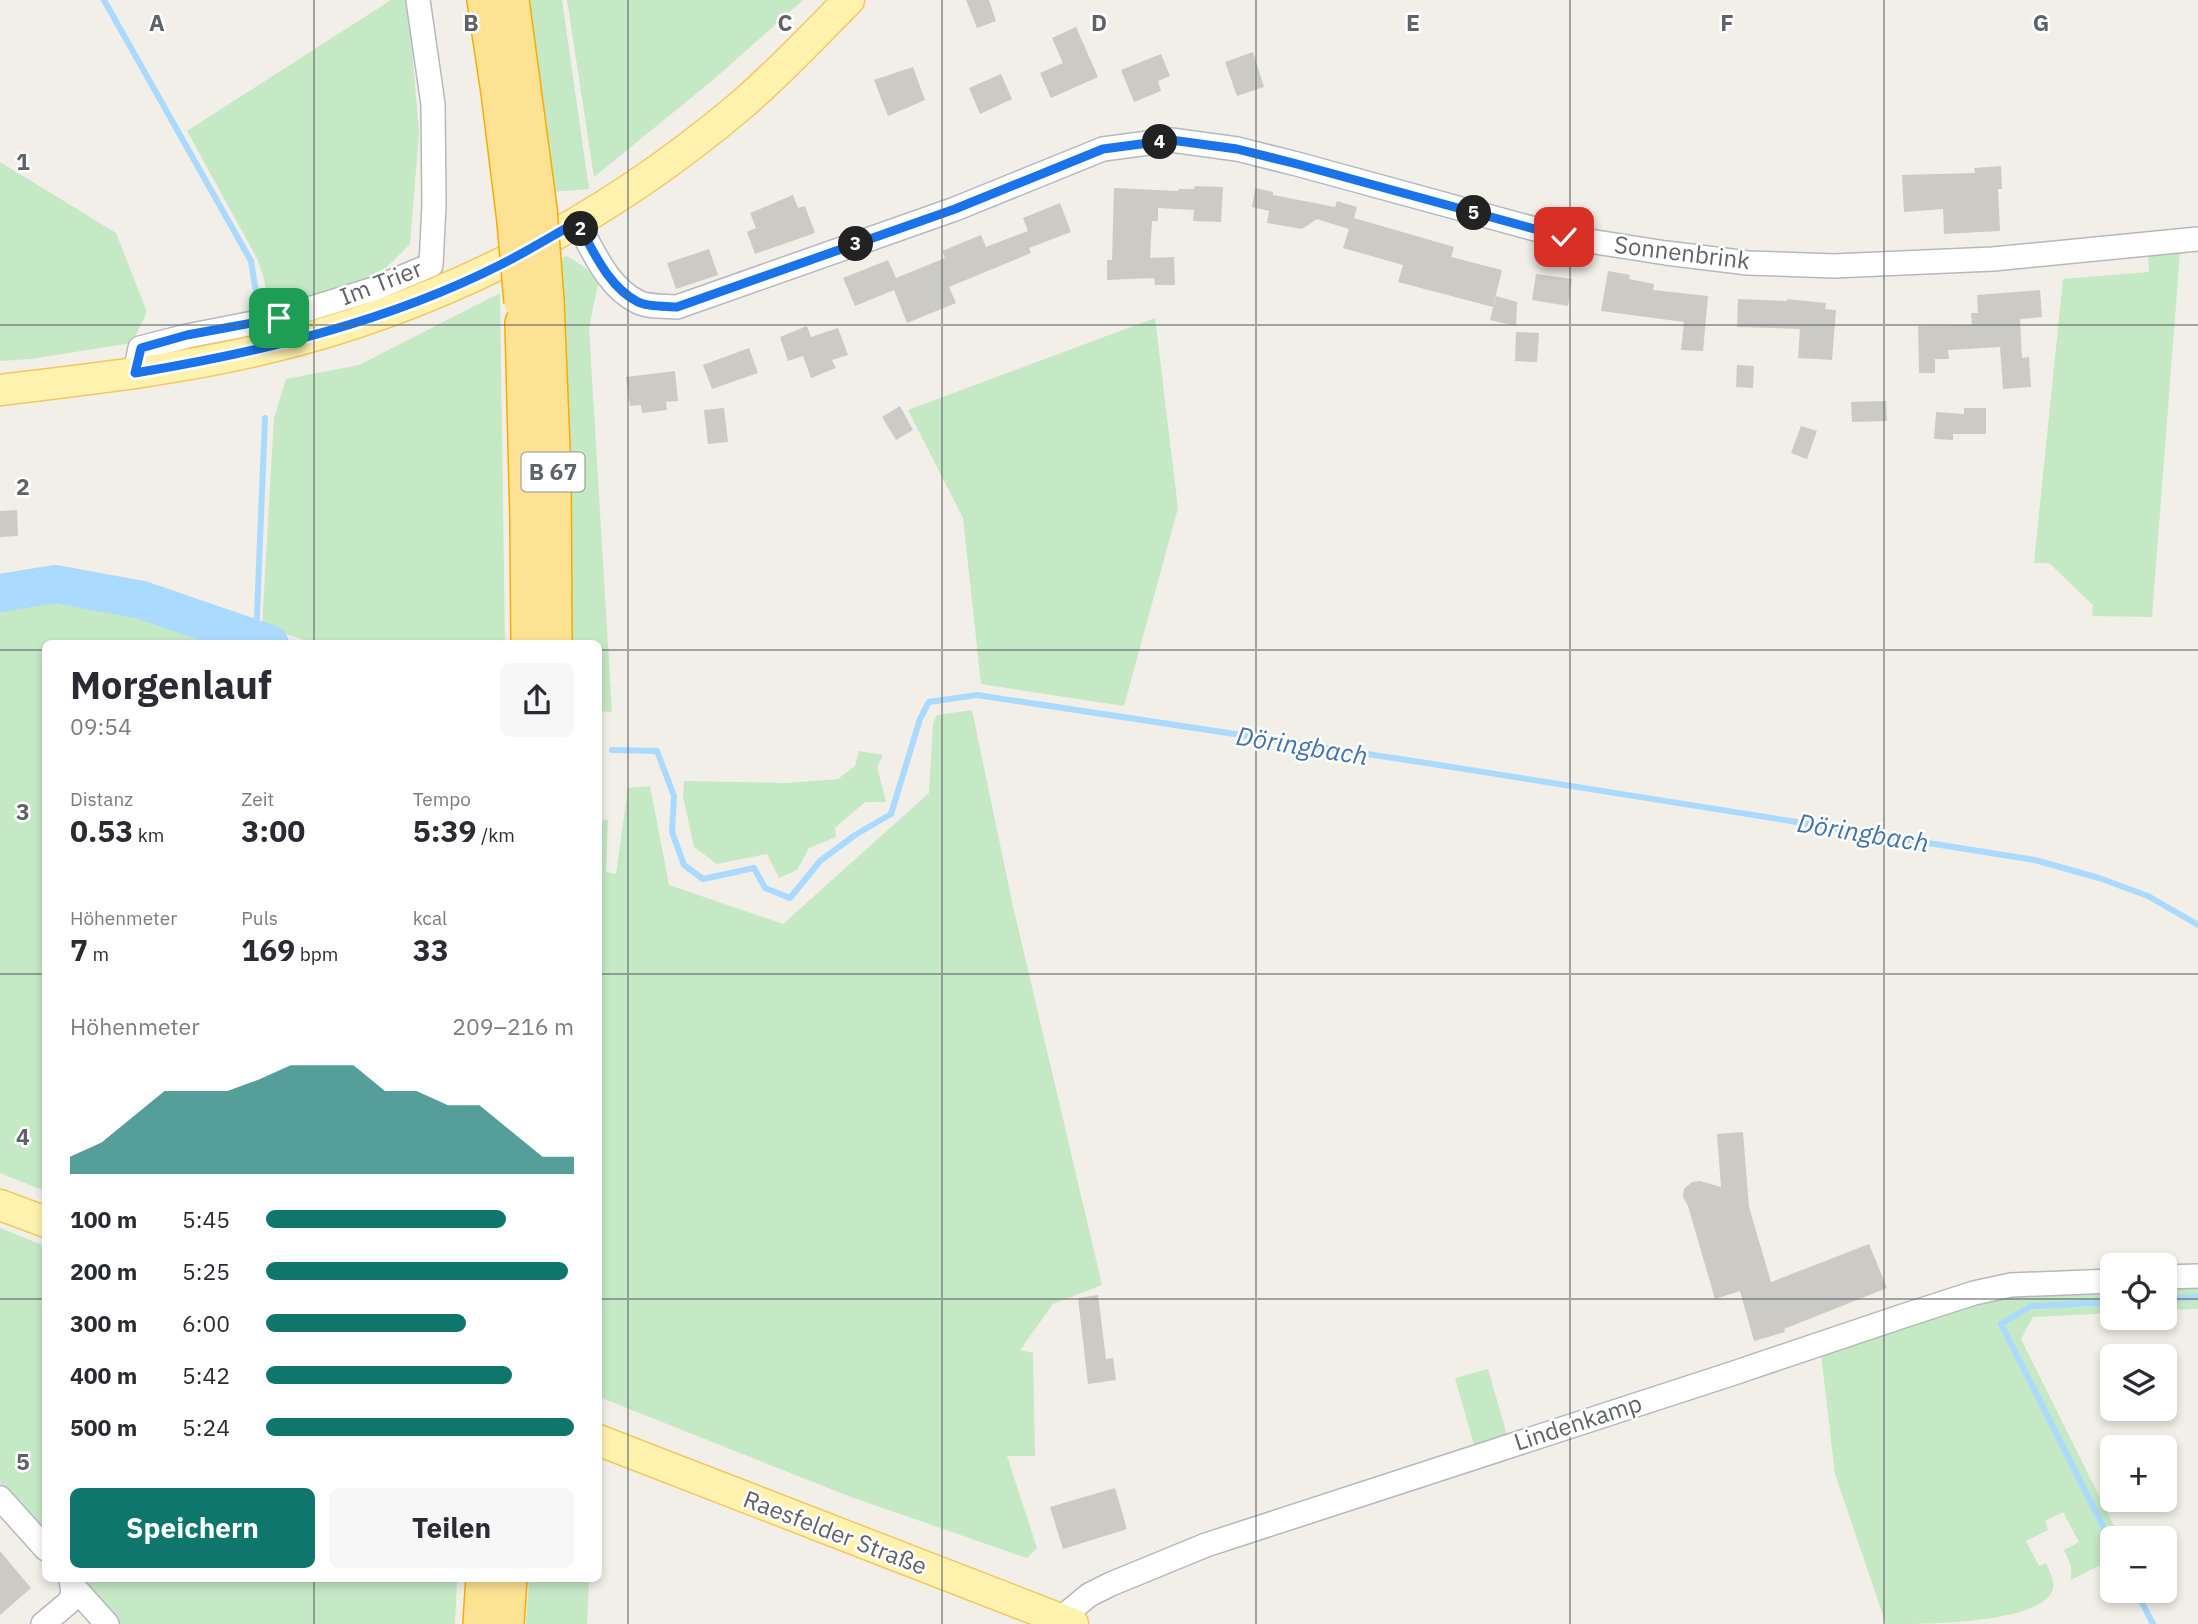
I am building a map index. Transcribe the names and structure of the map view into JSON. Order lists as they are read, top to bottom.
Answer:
{
  "streets": {
    "highway": ["B 67"],
    "main road": ["Raesfelder Straße"],
    "street": ["Sonnenbrink", "Im Trier", "Lindenkamp"]
  },
  "crossings": [
    ["Lindenkamp", "Raesfelder Straße"]
  ],
  "water": ["Döringbach"],
  "page": {
    "pins": [
      "4",
      "5",
      "2",
      "3"
    ],
    "heading": ["Morgenlauf", "09:54"],
    "stats": [
      ["Distanz", "0.53 km"],
      ["Zeit", "3:00"],
      ["Tempo", "5:39 /km"],
      ["Höhenmeter", "7 m"],
      ["Puls", "169 bpm"],
      ["kcal", "33"]
    ],
    "chart": ["Höhenmeter", "209–216 m"],
    "list": [
      {
        "name": "100 m",
        "note": "5:45"
      },
      {
        "name": "200 m",
        "note": "5:25"
      },
      {
        "name": "300 m",
        "note": "6:00"
      },
      {
        "name": "400 m",
        "note": "5:42"
      },
      {
        "name": "500 m",
        "note": "5:24"
      }
    ],
    "map_buttons": ["+", "−"],
    "buttons": ["Speichern", "Teilen"]
  },
  "grid": {
    "columns": [
      "A",
      "B",
      "C",
      "D",
      "E",
      "F",
      "G"
    ],
    "rows": [
      "1",
      "2",
      "3",
      "4",
      "5"
    ]
  }
}
